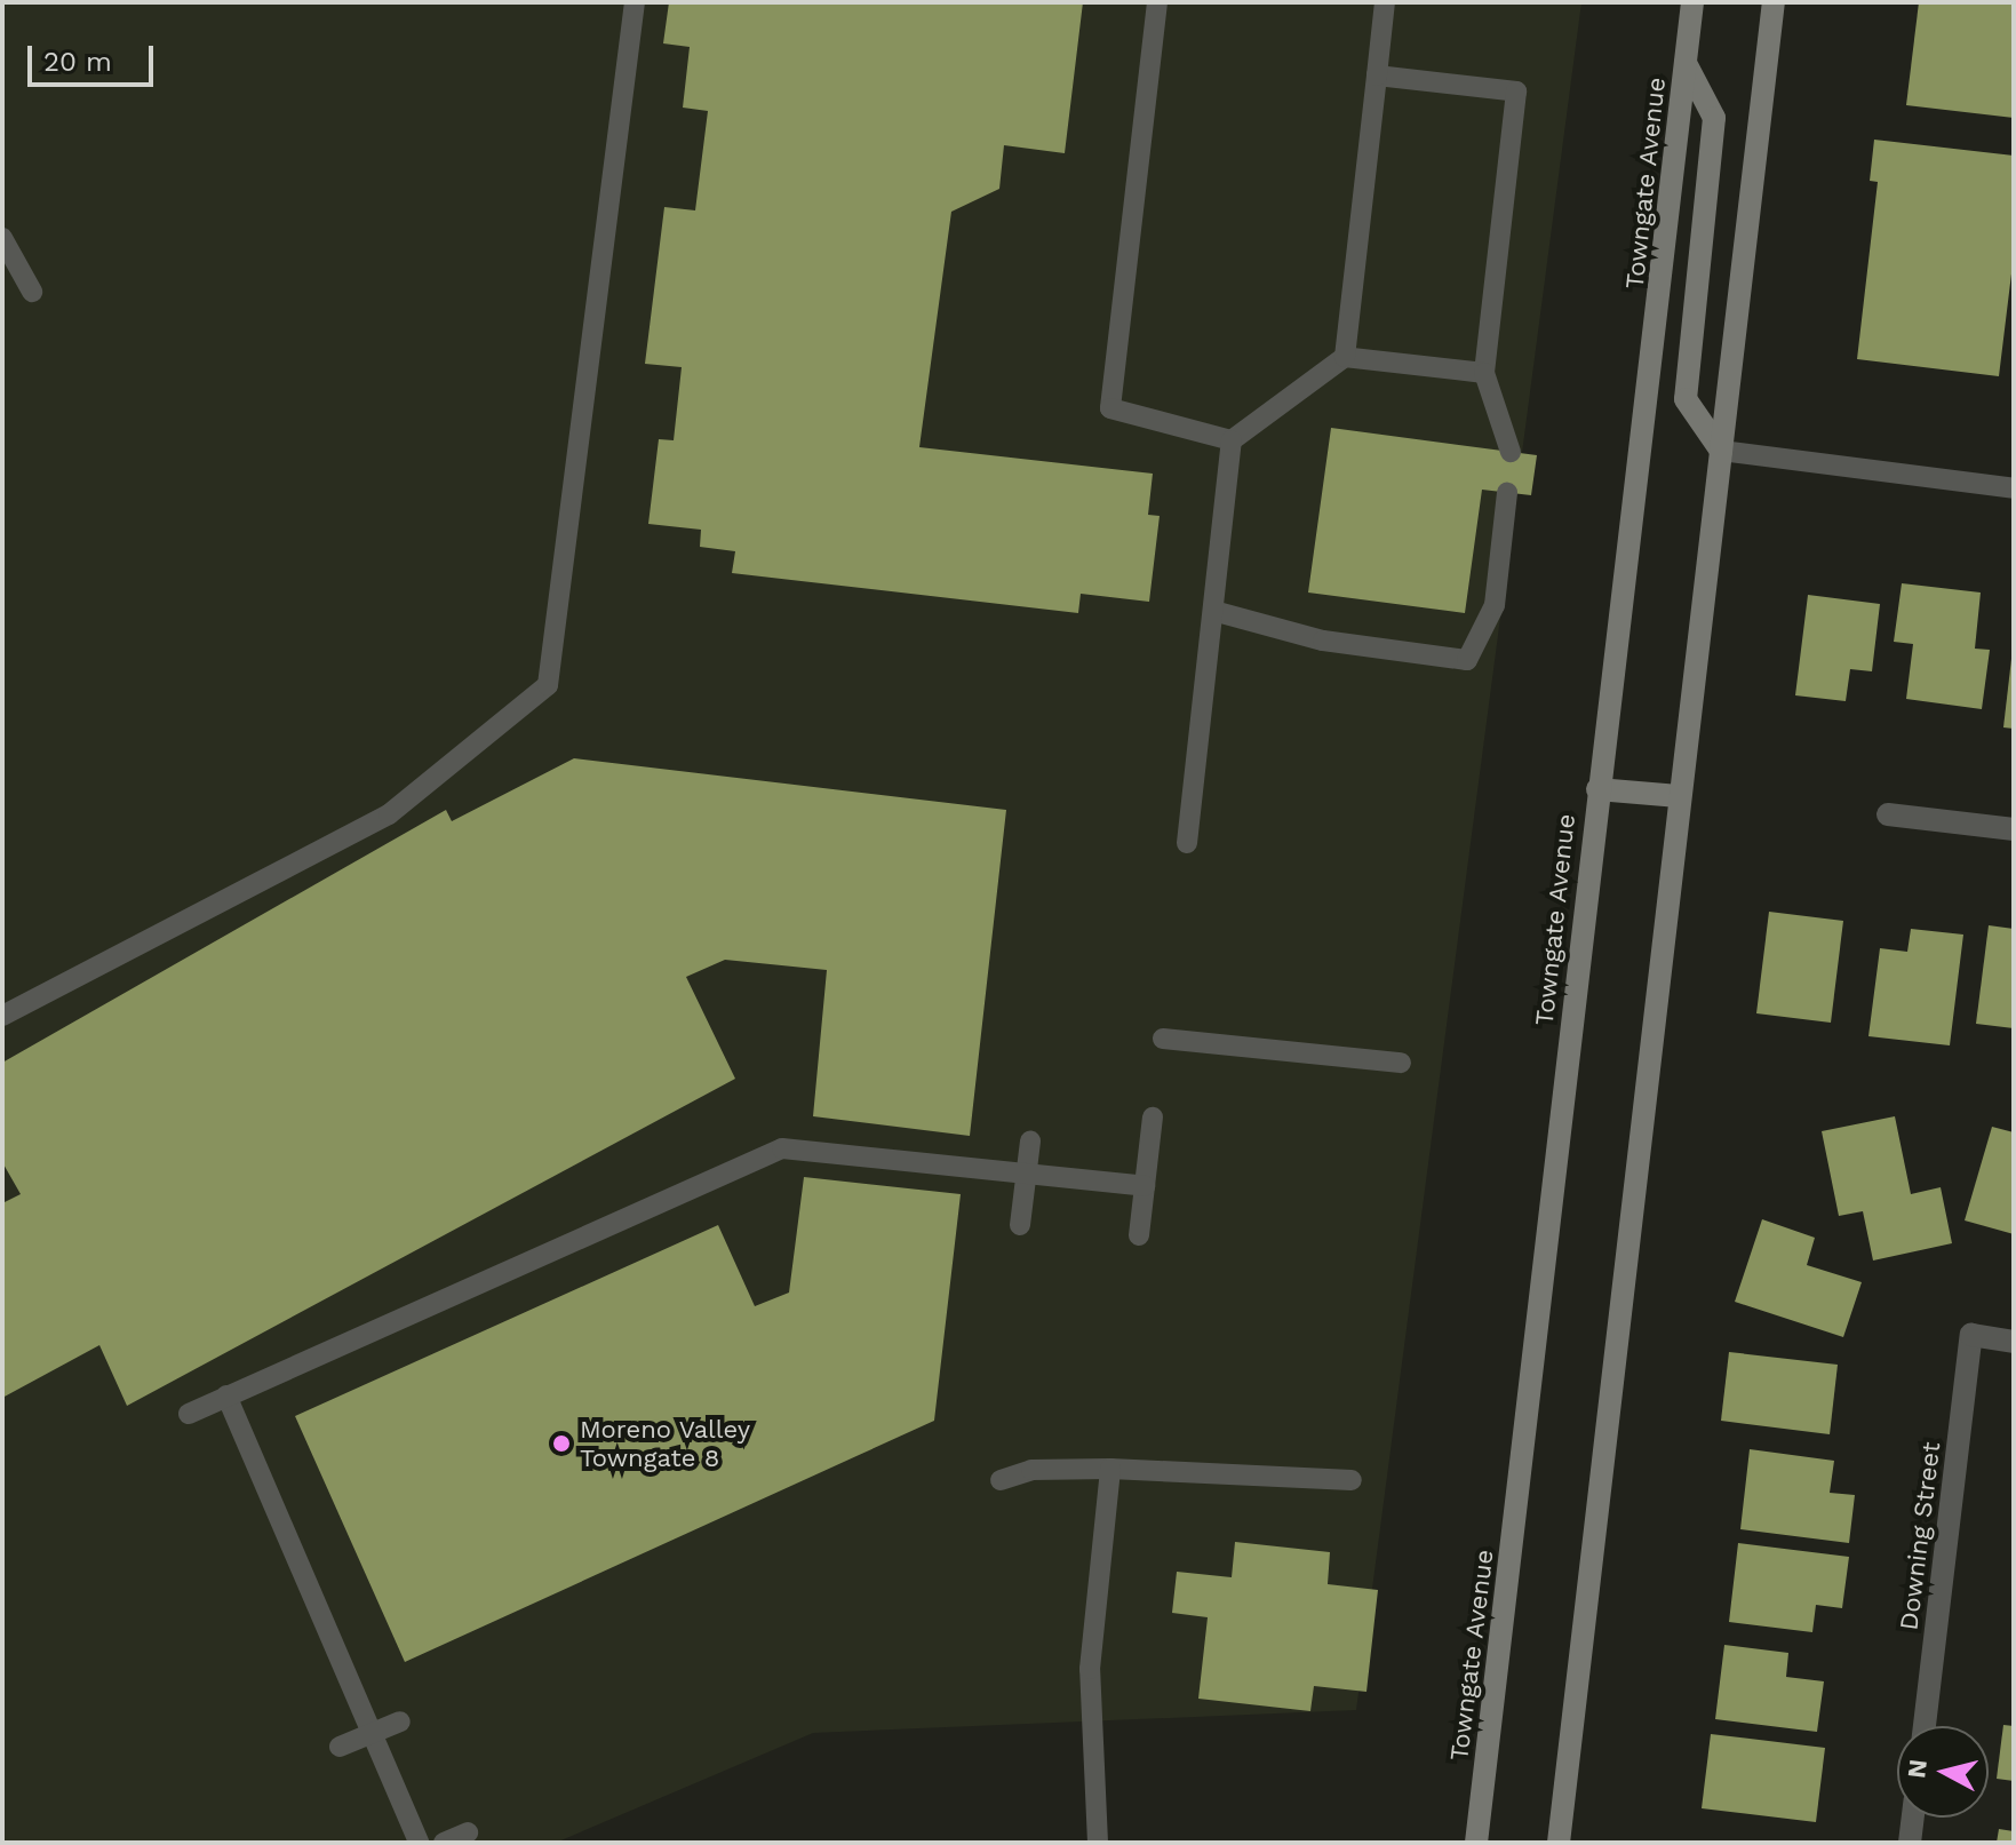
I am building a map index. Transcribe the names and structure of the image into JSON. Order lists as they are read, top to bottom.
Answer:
{
  "streets": {
    "main road": ["Towngate Avenue"],
    "street": ["Downing Street"]
  },
  "places": ["Moreno Valley Towngate 8"],
  "scale_bar": "20 m",
  "north": "left"
}
